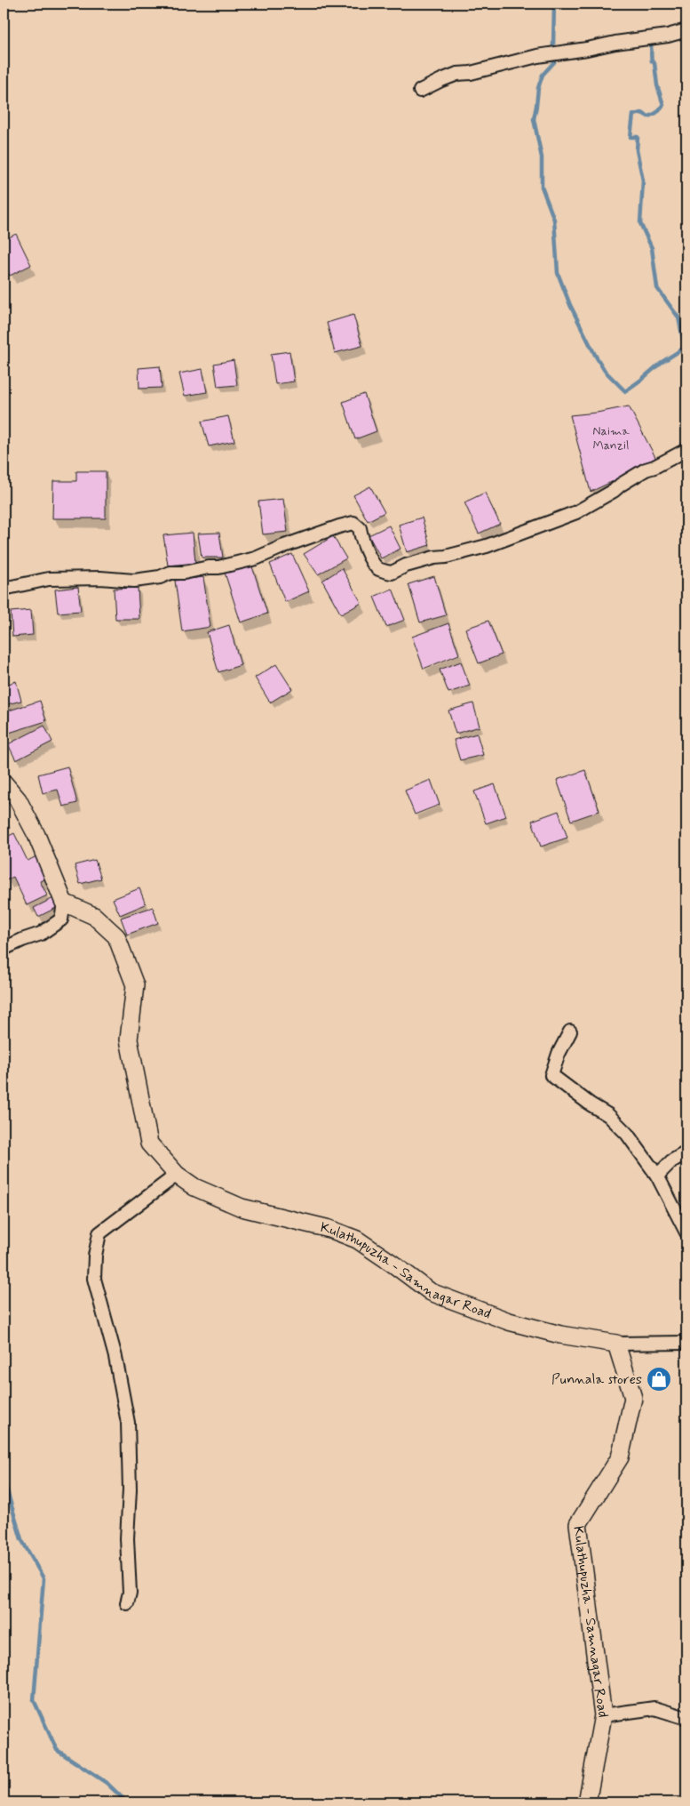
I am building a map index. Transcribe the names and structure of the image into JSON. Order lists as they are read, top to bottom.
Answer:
{
  "streets": {
    "main road": ["Kulathupuzha - Samnagar Road"]
  },
  "places": {
    "shop": ["Punnala stores"]
  },
  "house_numbers": ["Naima Manzil"]
}
